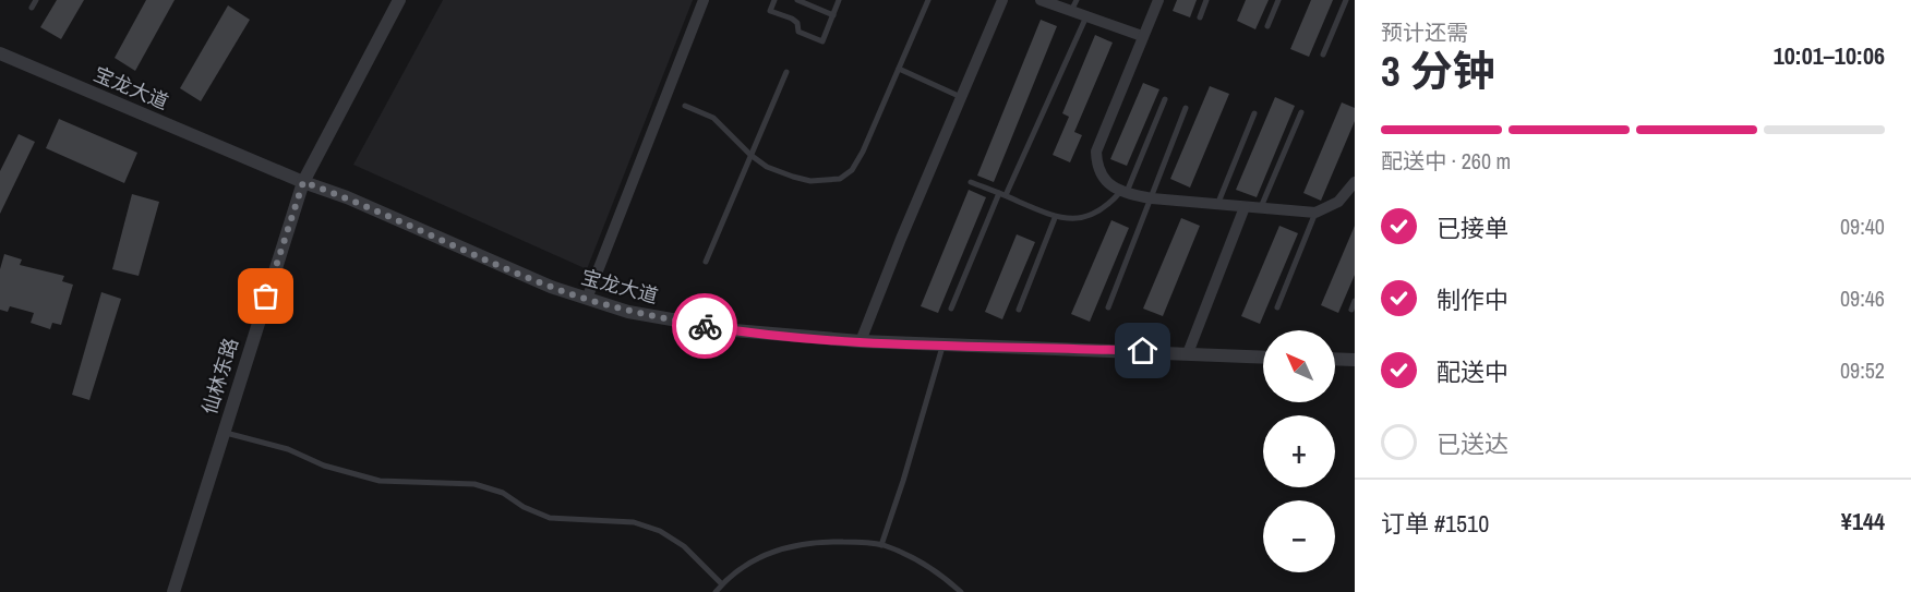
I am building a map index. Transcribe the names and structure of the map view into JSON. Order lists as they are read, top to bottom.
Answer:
{
  "streets": {
    "street": ["宝龙大道", "仙林东路"]
  },
  "crossings": [
    ["宝龙大道", "仙林东路"]
  ],
  "north": "top left",
  "page": {
    "heading": ["3 分钟", "预计还需", "10:01–10:06"],
    "panel": ["订单 #1510", "¥144"],
    "bar": "配送中 · 260 m",
    "list": [
      ["已接单", "09:40"],
      ["制作中", "09:46"],
      ["配送中", "09:52"],
      "已送达"
    ],
    "map_buttons": ["+", "−"]
  }
}
